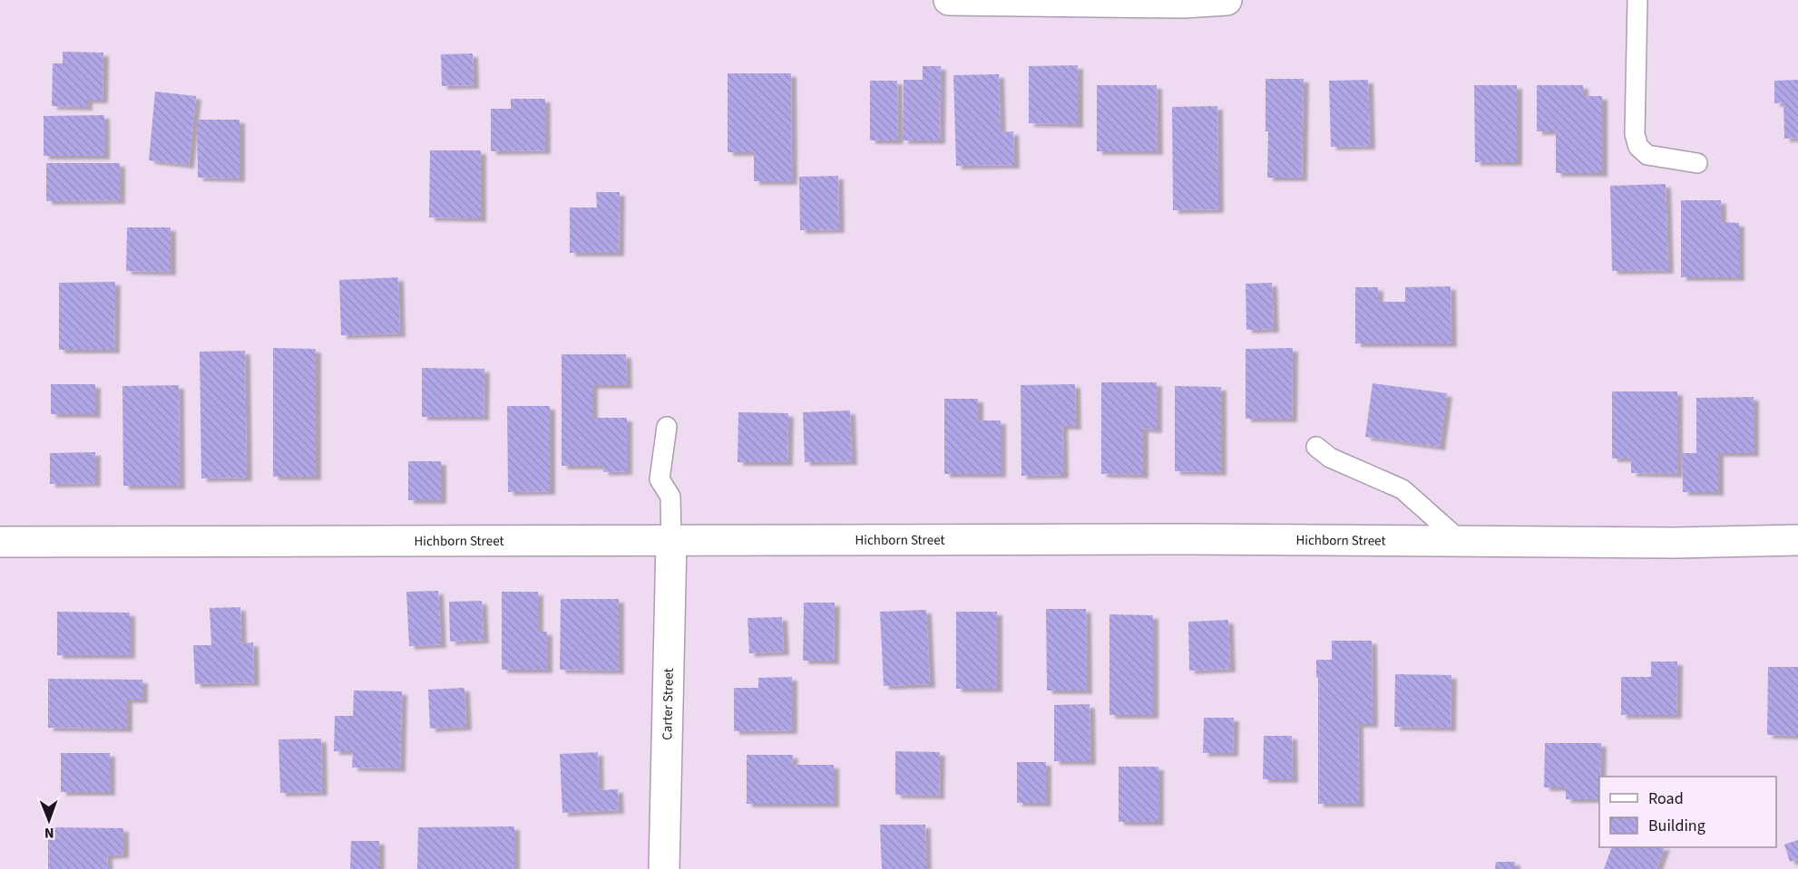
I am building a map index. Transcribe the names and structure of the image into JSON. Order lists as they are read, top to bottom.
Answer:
{
  "streets": {
    "street": ["Hichborn Street", "Carter Street"]
  },
  "crossings": [
    ["Hichborn Street", "Carter Street"]
  ],
  "legend": ["Road", "Building"],
  "north": "bottom"
}
